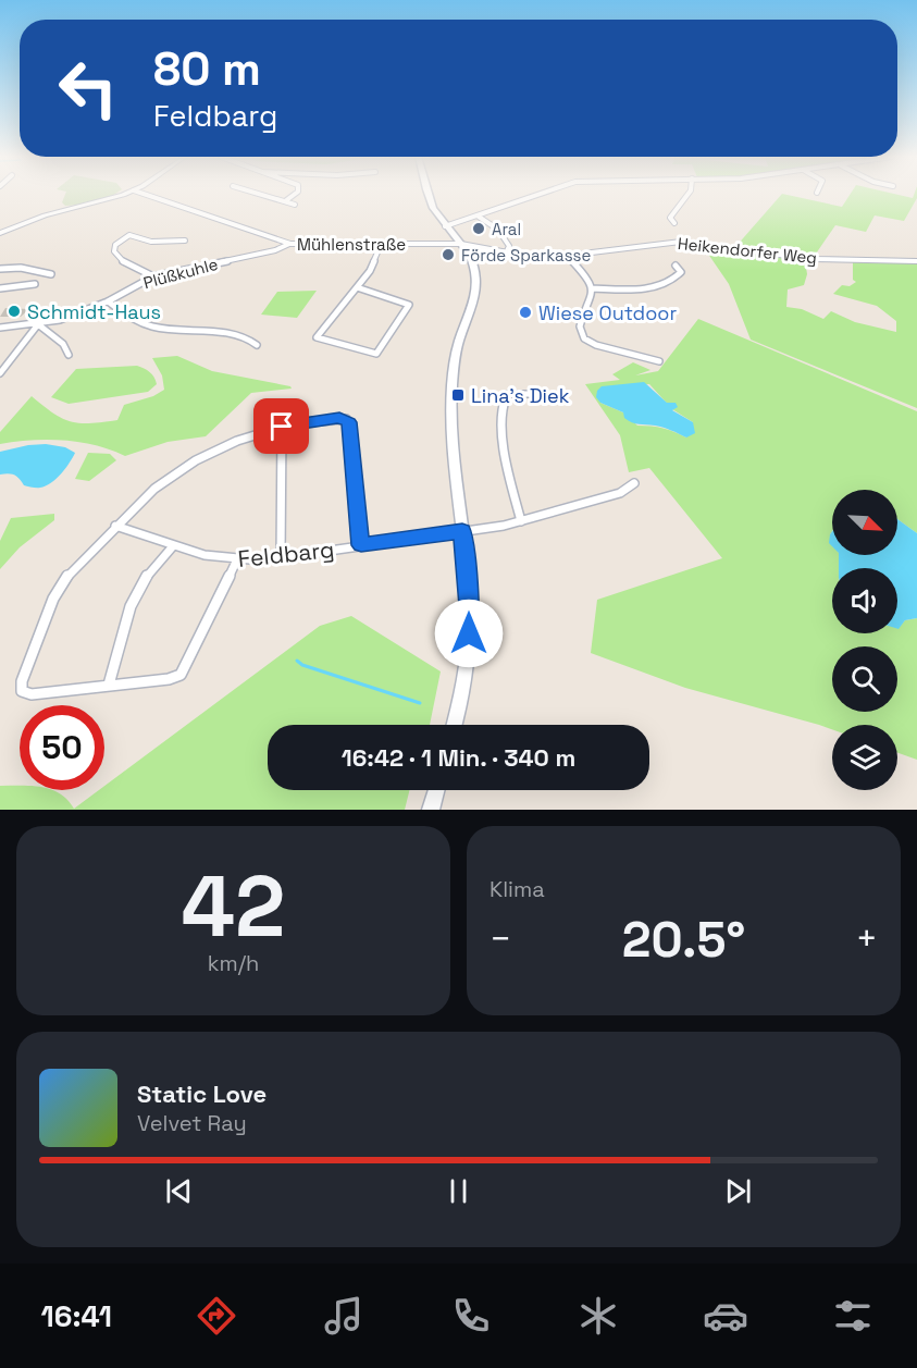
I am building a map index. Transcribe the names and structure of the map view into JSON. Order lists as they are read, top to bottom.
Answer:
{
  "streets": {
    "street": [
      "Mühlenstraße",
      "Heikendorfer Weg",
      "Plüßkuhle",
      "Feldbarg"
    ]
  },
  "crossings": [
    ["Mühlenstraße", "Heikendorfer Weg"],
    ["Mühlenstraße", "Plüßkuhle"]
  ],
  "places": {
    "other": [
      "Aral",
      "Förde Sparkasse",
      "Schmidt-Haus",
      "Wiese Outdoor"
    ],
    "transit": ["Lina's Diek"]
  },
  "north": "bottom right",
  "page": {
    "turn": ["80 m", "Feldbarg"],
    "limit": "50",
    "trip": "16:42 · 1 Min. · 340 m",
    "tile": [
      ["42", "km/h"],
      "Klima"
    ],
    "heat": ["−", "20.5°", "+"],
    "song": ["Static Love", "Velvet Ray"],
    "tabs": "16:41"
  }
}
